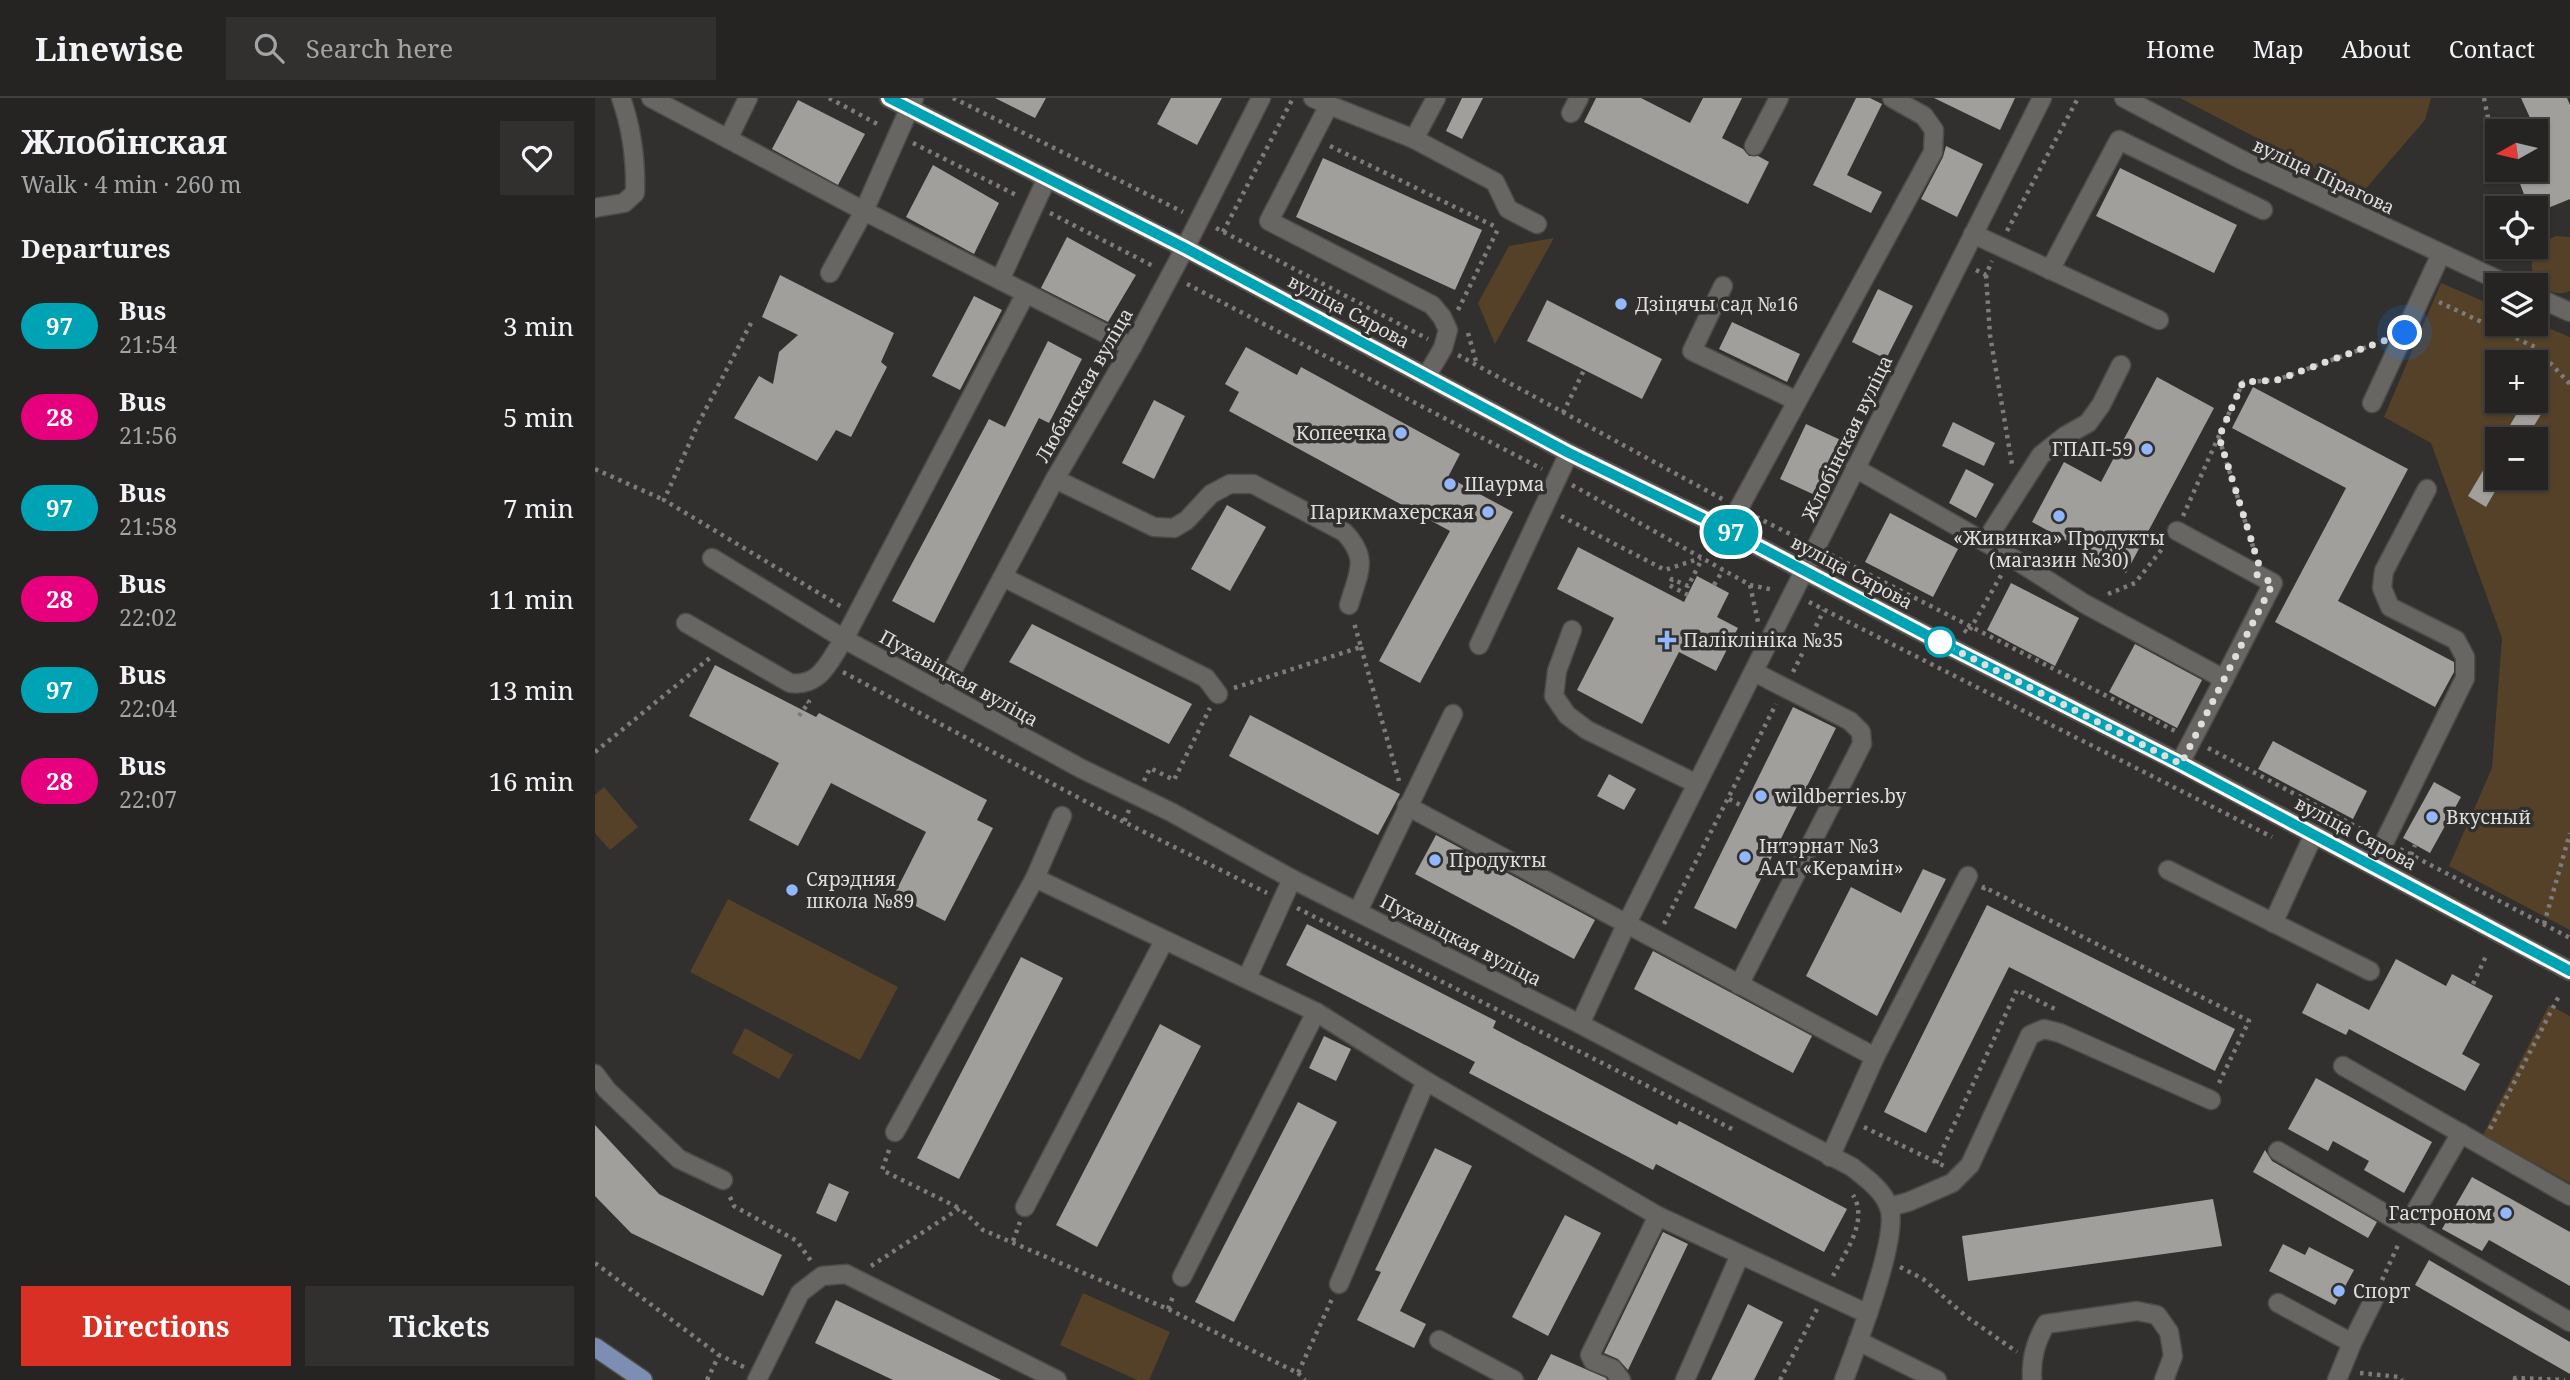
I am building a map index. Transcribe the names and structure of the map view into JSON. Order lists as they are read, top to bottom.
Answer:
{
  "streets": {
    "street": [
      "вуліца Пірагова",
      "вуліца Сярова",
      "Любанская вуліца",
      "Жлобінская вуліца",
      "Пухавіцкая вуліца"
    ]
  },
  "crossings": [
    ["вуліца Сярова", "Любанская вуліца"],
    ["вуліца Сярова", "Жлобінская вуліца"],
    ["Любанская вуліца", "Пухавіцкая вуліца"],
    ["Жлобінская вуліца", "Пухавіцкая вуліца"]
  ],
  "places": {
    "other": [
      "Дзіцячы сад №16",
      "Копеечка",
      "ГПАП-59",
      "Шаурма",
      "Парикмахерская",
      "«Живинка» Продукты (магазин №30)",
      "wildberries.by",
      "Вкусный",
      "Інтэрнат №3 ААТ «Керамін»",
      "Продукты",
      "Сярэдняя школа №89",
      "Гастроном",
      "Спорт"
    ],
    "health": ["Паліклініка №35"]
  },
  "lines": ["bus line 97"],
  "north": "left",
  "page": {
    "header": "Linewise",
    "search": "Search here",
    "nav": [
      "Home",
      "Map",
      "About",
      "Contact"
    ],
    "heading": [
      ["Жлобінская", "Walk · 4 min · 260 m"],
      "Departures"
    ],
    "on_map": "97",
    "map_buttons": ["+", "−"],
    "list": [
      {
        "mark": "97",
        "name": "Bus",
        "note": "21:54",
        "value": "3 min"
      },
      {
        "mark": "28",
        "name": "Bus",
        "note": "21:56",
        "value": "5 min"
      },
      {
        "mark": "97",
        "name": "Bus",
        "note": "21:58",
        "value": "7 min"
      },
      {
        "mark": "28",
        "name": "Bus",
        "note": "22:02",
        "value": "11 min"
      },
      {
        "mark": "97",
        "name": "Bus",
        "note": "22:04",
        "value": "13 min"
      },
      {
        "mark": "28",
        "name": "Bus",
        "note": "22:07",
        "value": "16 min"
      }
    ],
    "buttons": ["Directions", "Tickets"]
  }
}
